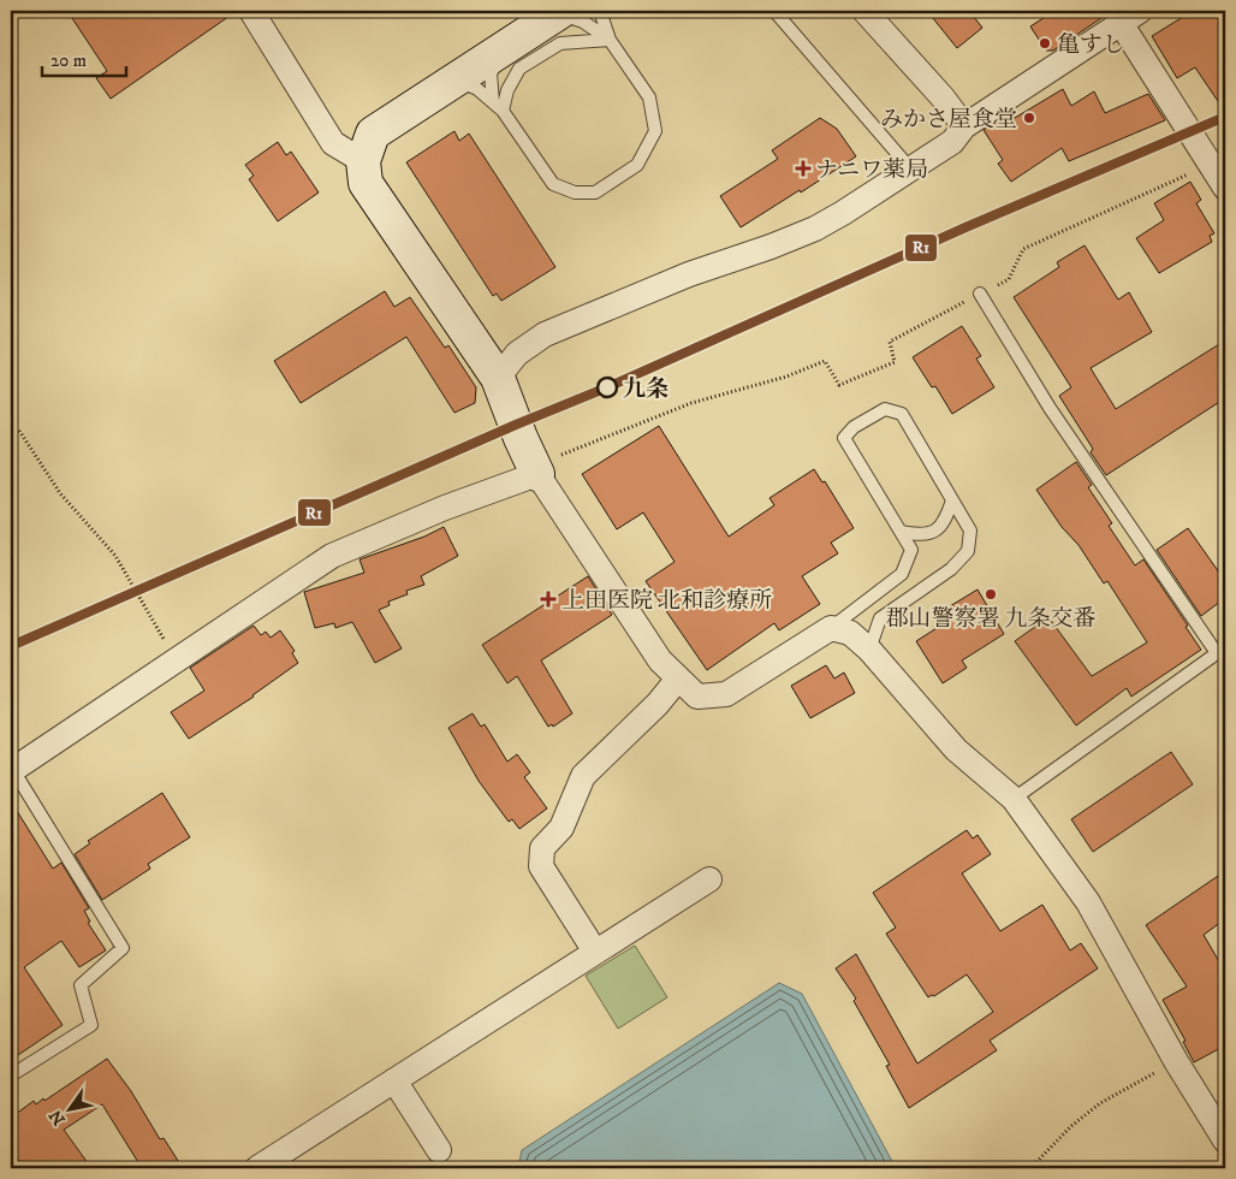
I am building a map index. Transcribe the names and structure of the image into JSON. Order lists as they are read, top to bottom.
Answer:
{
  "places": {
    "other": [
      "亀すし",
      "みかさ屋食堂",
      "九条",
      "郡山警察署 九条交番"
    ],
    "health": ["ナニワ薬局", "上田医院 北和診療所"]
  },
  "lines": ["transit line R1"],
  "scale_bar": "20 m",
  "north": "bottom left"
}
